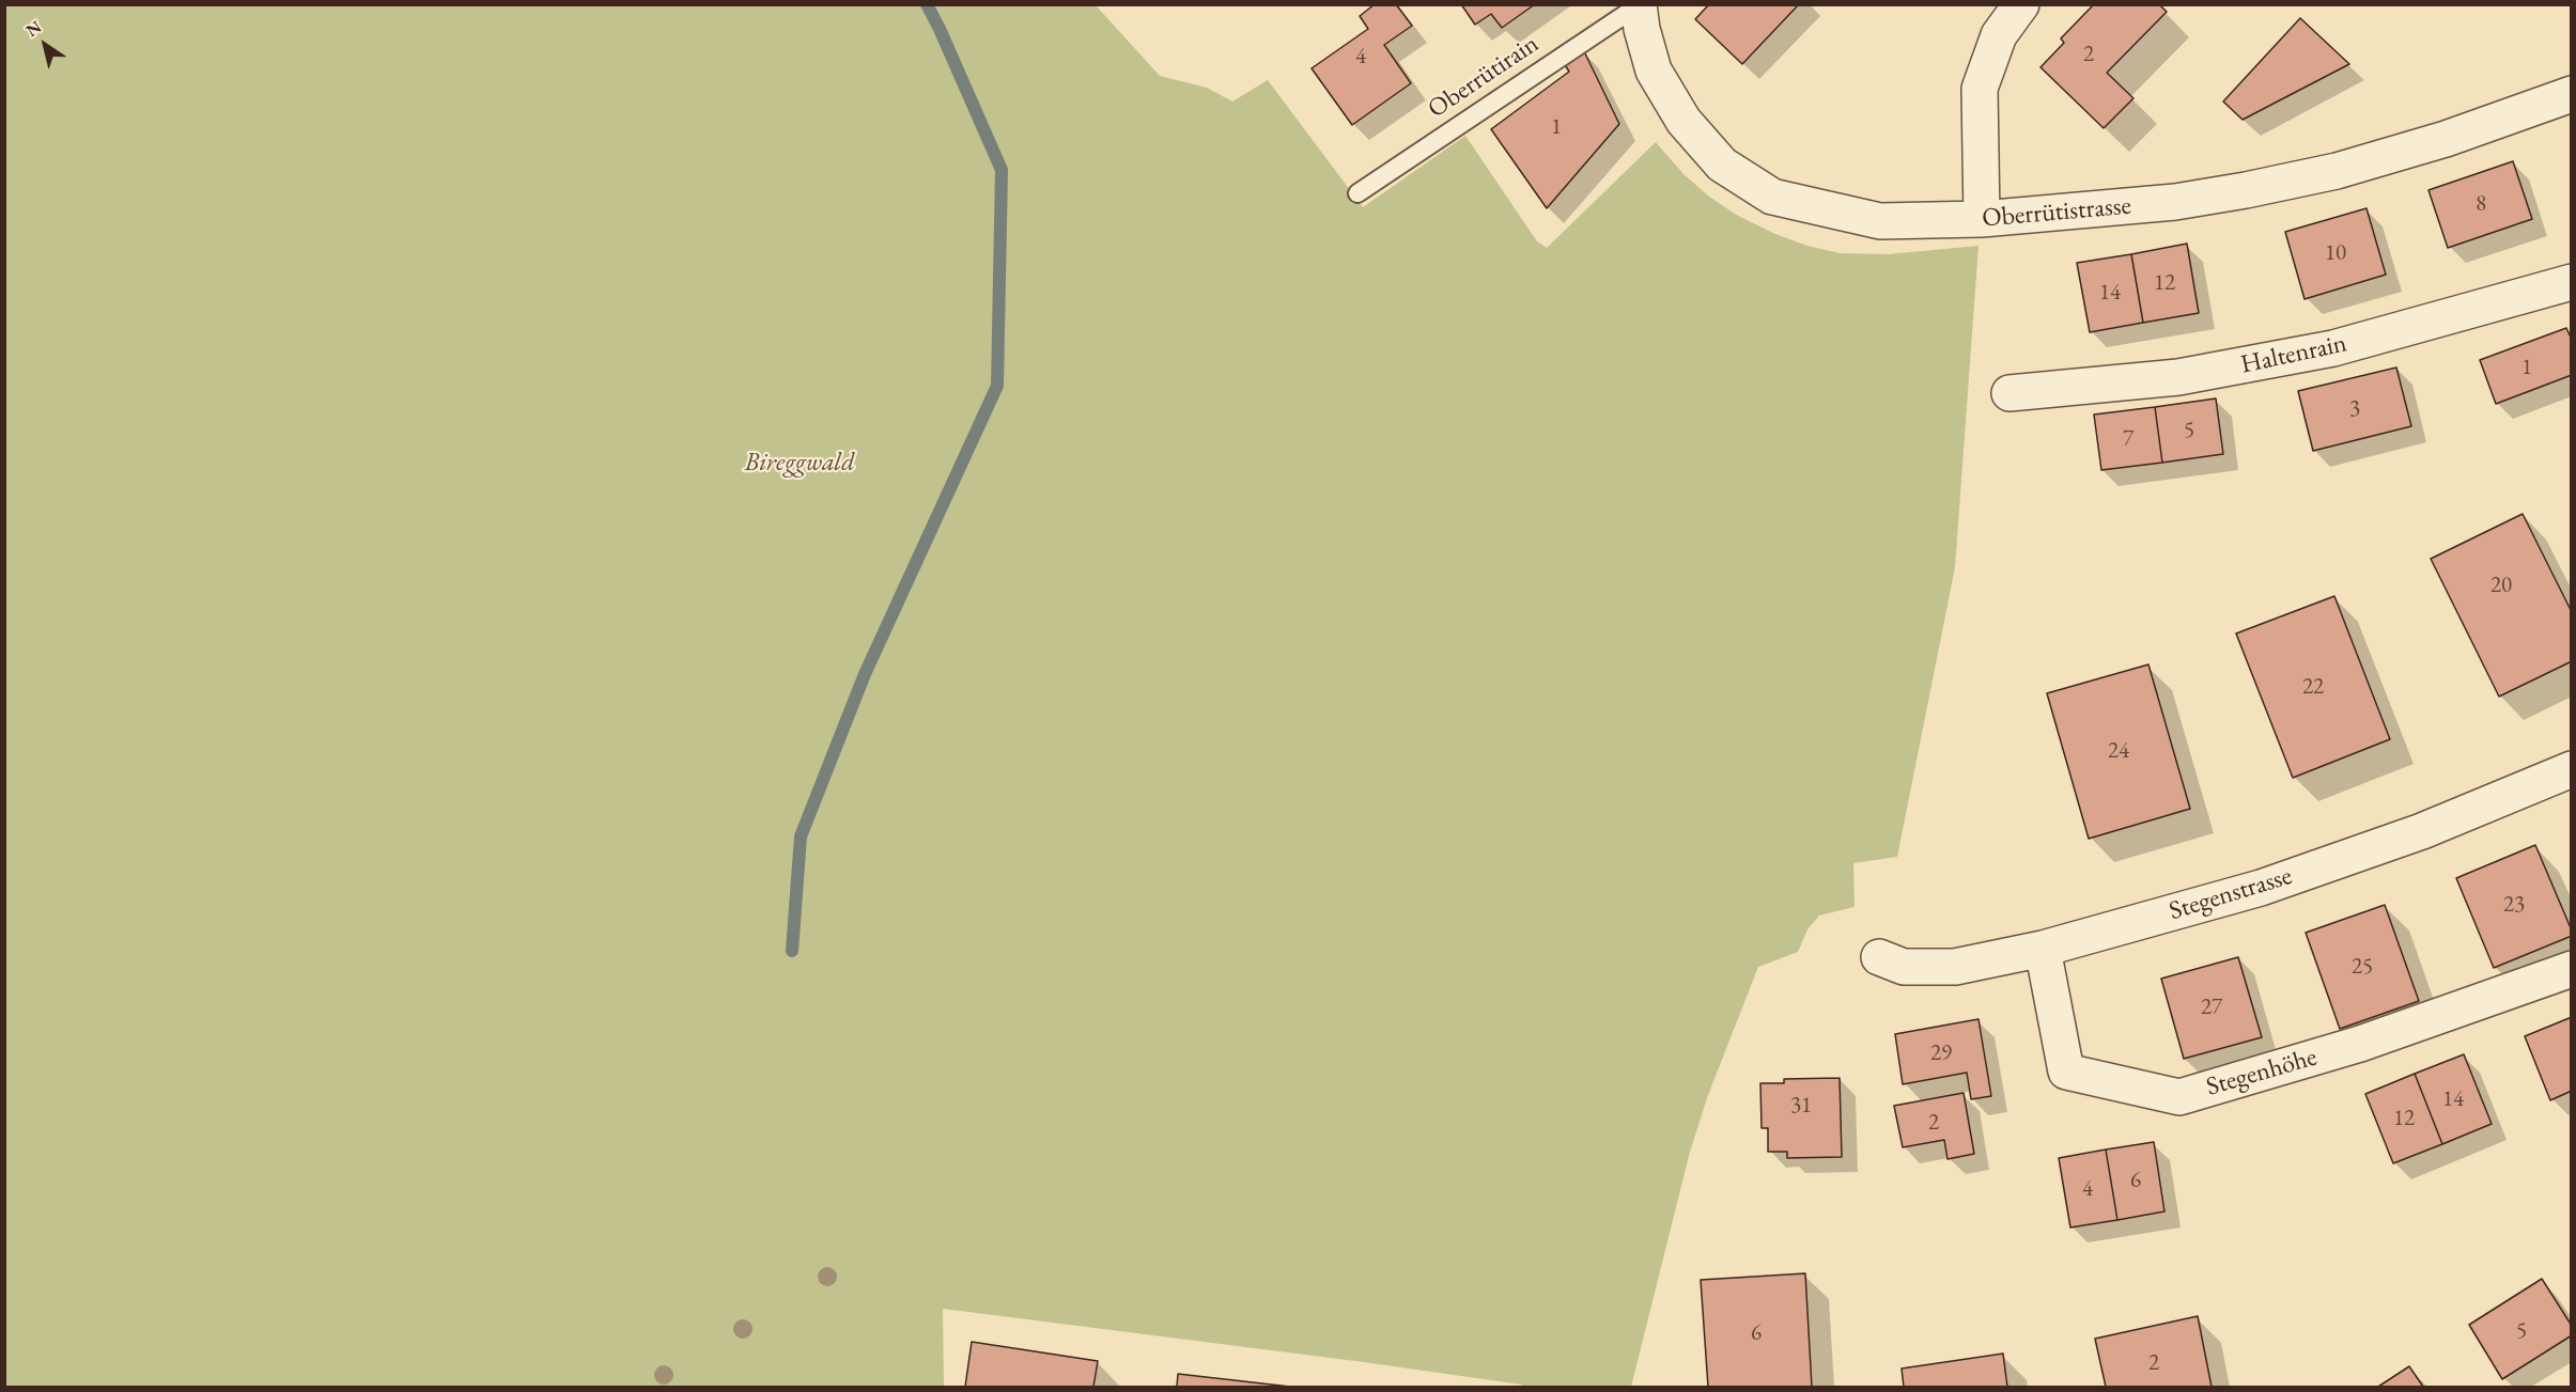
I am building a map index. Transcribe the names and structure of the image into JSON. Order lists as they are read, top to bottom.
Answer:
{
  "streets": {
    "street": [
      "Oberrütistrasse",
      "Haltenrain",
      "Stegenstrasse",
      "Stegenhöhe"
    ],
    "lane": ["Oberrütirain"]
  },
  "crossings": [
    ["Oberrütirain", "Oberrütistrasse"],
    ["Stegenstrasse", "Stegenhöhe"]
  ],
  "parks": ["Bireggwald"],
  "house_numbers": [
    "2",
    "4",
    "1",
    "8",
    "10",
    "12",
    "14",
    "1",
    "3",
    "5",
    "7",
    "20",
    "22",
    "24",
    "23",
    "25",
    "27",
    "29",
    "14",
    "31",
    "12",
    "2",
    "6",
    "4",
    "5",
    "6",
    "2"
  ],
  "north": "top left"
}
